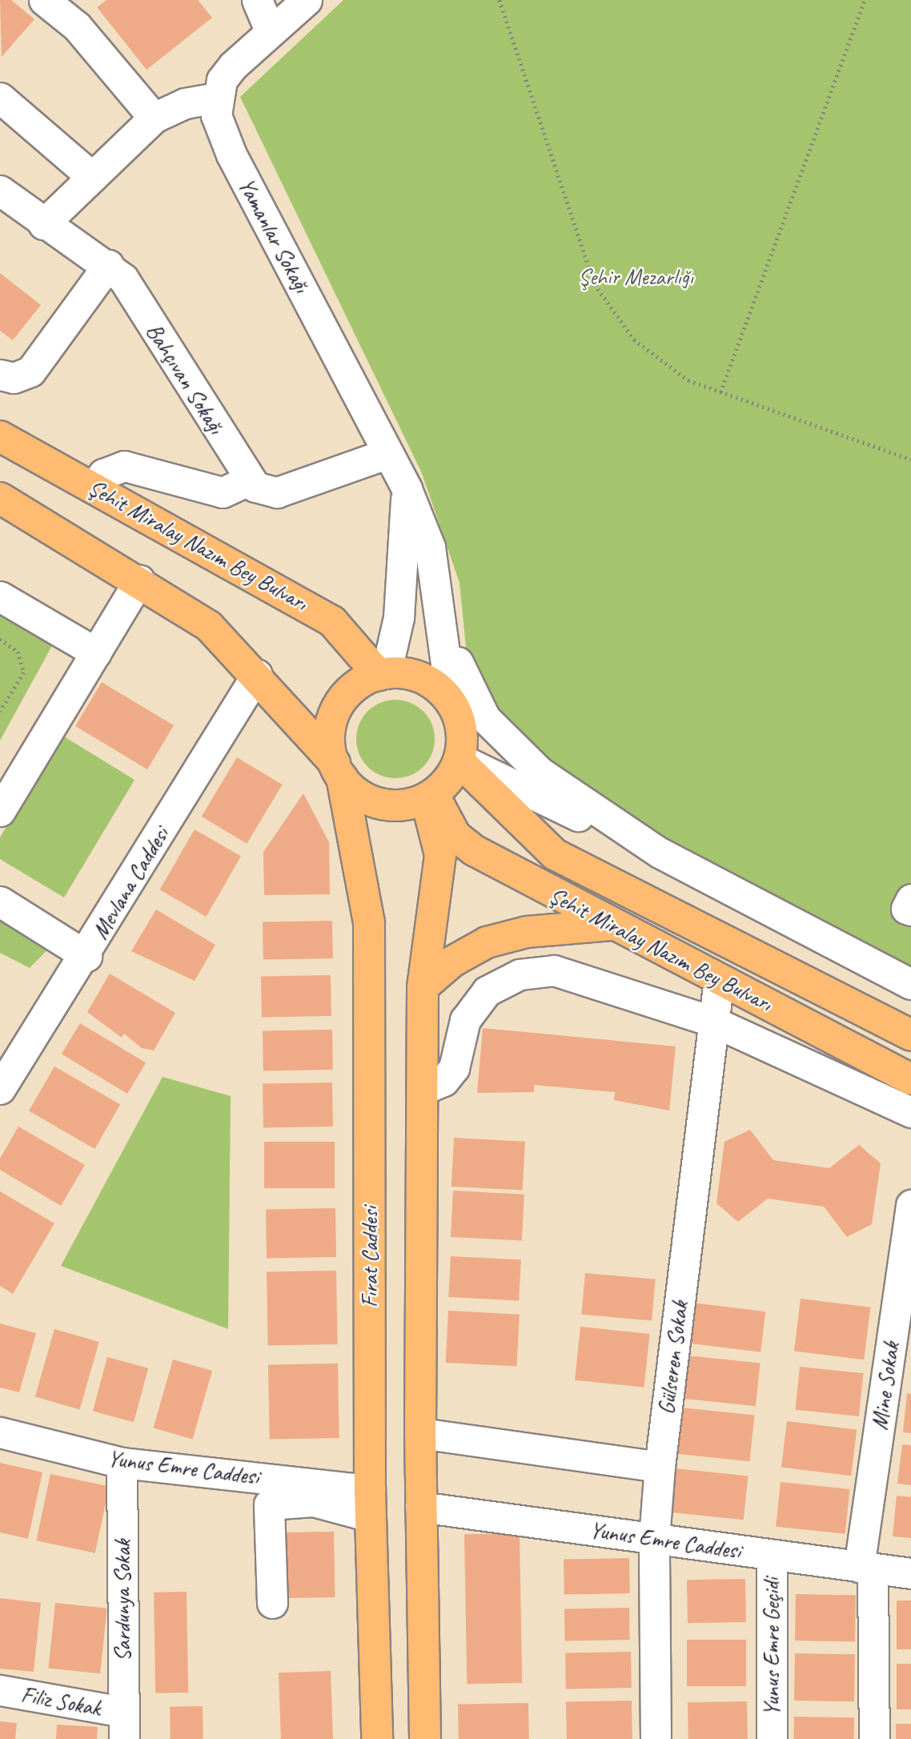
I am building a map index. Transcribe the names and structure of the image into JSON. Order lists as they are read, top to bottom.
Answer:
{
  "streets": {
    "main road": ["Şehit Miralay Nazım Bey Bulvarı", "Fırat Caddesi"],
    "street": [
      "Yamanlar Sokağı",
      "Bahçıvan Sokağı",
      "Mevlana Caddesi",
      "Gülseren Sokak",
      "Mine Sokak",
      "Yunus Emre Caddesi",
      "Sardunya Sokak",
      "Yunus Emre Geçidi",
      "Filiz Sokak"
    ]
  },
  "crossings": [
    ["Yamanlar Sokağı", "Şehit Miralay Nazım Bey Bulvarı"],
    ["Yamanlar Sokağı", "Fırat Caddesi"],
    ["Şehit Miralay Nazım Bey Bulvarı", "Fırat Caddesi"],
    ["Şehit Miralay Nazım Bey Bulvarı", "Gülseren Sokak"],
    ["Fırat Caddesi", "Yunus Emre Caddesi"],
    ["Gülseren Sokak", "Yunus Emre Caddesi"],
    ["Mine Sokak", "Yunus Emre Caddesi"],
    ["Yunus Emre Caddesi", "Sardunya Sokak"],
    ["Yunus Emre Caddesi", "Yunus Emre Geçidi"],
    ["Sardunya Sokak", "Filiz Sokak"]
  ],
  "parks": ["Şehir Mezarlığı"]
}
